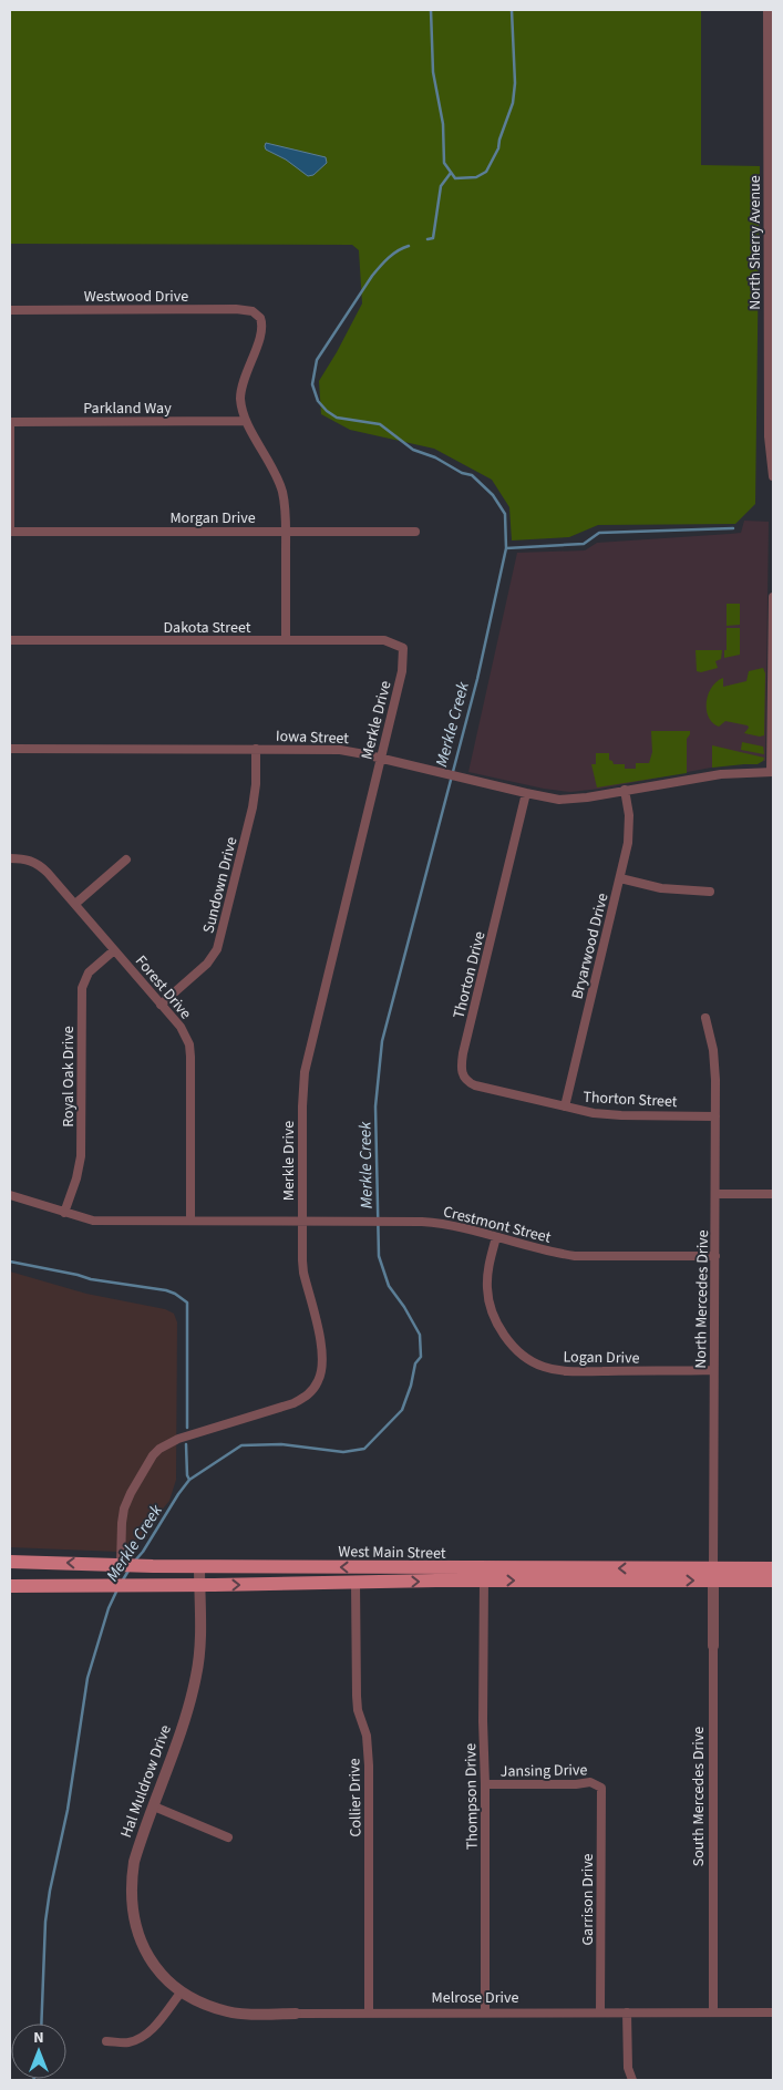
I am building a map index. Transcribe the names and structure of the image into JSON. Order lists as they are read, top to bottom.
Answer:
{
  "streets": {
    "main road": ["West Main Street"],
    "street": [
      "North Sherry Avenue",
      "Westwood Drive",
      "Parkland Way",
      "Morgan Drive",
      "Dakota Street",
      "Merkle Drive",
      "Iowa Street",
      "Sundown Drive",
      "Bryarwood Drive",
      "Thorton Drive",
      "Forest Drive",
      "Royal Oak Drive",
      "Thorton Street",
      "Crestmont Street",
      "North Mercedes Drive",
      "Logan Drive",
      "Jansing Drive",
      "Hal Muldrow Drive",
      "Thompson Drive",
      "South Mercedes Drive",
      "Collier Drive",
      "Garrison Drive",
      "Melrose Drive"
    ]
  },
  "crossings": [
    ["Westwood Drive", "Parkland Way"],
    ["Dakota Street", "Merkle Drive"],
    ["Merkle Drive", "Iowa Street"],
    ["Merkle Drive", "Crestmont Street"],
    ["Merkle Drive", "West Main Street"],
    ["Iowa Street", "Sundown Drive"],
    ["Iowa Street", "Bryarwood Drive"],
    ["Iowa Street", "Thorton Drive"],
    ["Sundown Drive", "Forest Drive"],
    ["Bryarwood Drive", "Thorton Street"],
    ["Thorton Drive", "Thorton Street"],
    ["Forest Drive", "Royal Oak Drive"],
    ["Forest Drive", "Crestmont Street"],
    ["Royal Oak Drive", "Crestmont Street"],
    ["Thorton Street", "North Mercedes Drive"],
    ["Crestmont Street", "North Mercedes Drive"],
    ["Crestmont Street", "Logan Drive"],
    ["North Mercedes Drive", "Logan Drive"],
    ["North Mercedes Drive", "West Main Street"],
    ["North Mercedes Drive", "South Mercedes Drive"],
    ["West Main Street", "Hal Muldrow Drive"],
    ["West Main Street", "Thompson Drive"],
    ["West Main Street", "South Mercedes Drive"],
    ["West Main Street", "Collier Drive"],
    ["Jansing Drive", "Thompson Drive"],
    ["Jansing Drive", "Garrison Drive"],
    ["Hal Muldrow Drive", "Melrose Drive"],
    ["Thompson Drive", "Melrose Drive"],
    ["South Mercedes Drive", "Melrose Drive"],
    ["Collier Drive", "Melrose Drive"],
    ["Garrison Drive", "Melrose Drive"]
  ],
  "water": ["Merkle Creek"],
  "north": "top"
}
